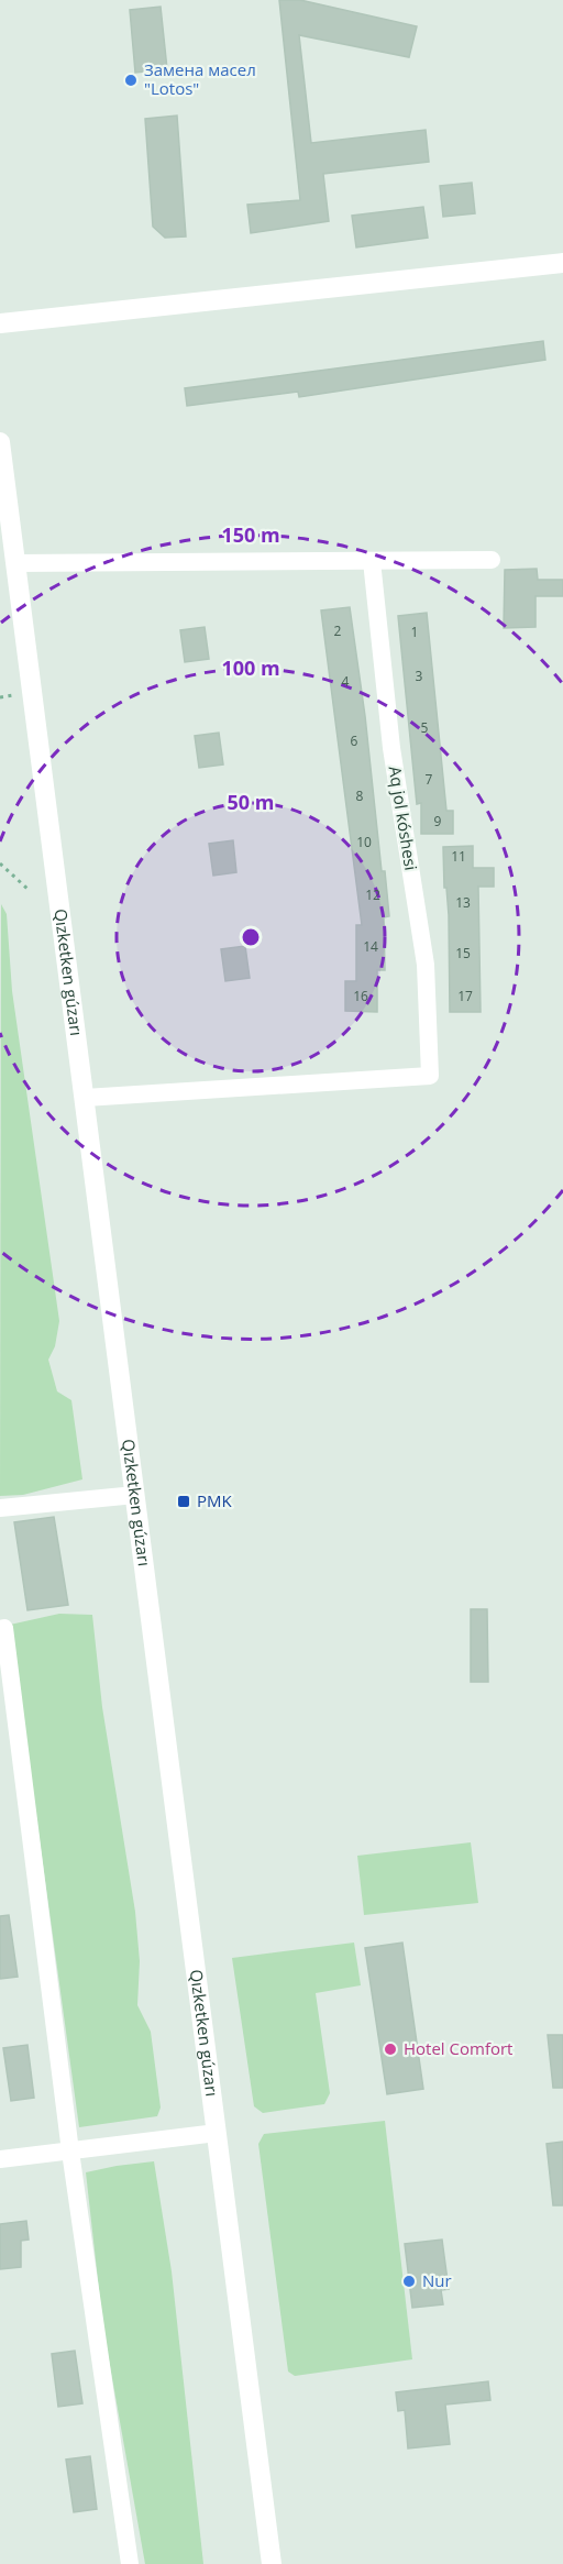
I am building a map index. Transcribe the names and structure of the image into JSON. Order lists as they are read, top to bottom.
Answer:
{
  "streets": {
    "street": ["Aq jol kóshesi", "Qızketken gúzarı"]
  },
  "crossings": [
    ["Aq jol kóshesi", "Qızketken gúzarı"]
  ],
  "places": {
    "other": ["Замена масел \"Lotos\"", "Hotel Comfort", "Nur"],
    "transit": ["PMK"]
  },
  "house_numbers": [
    "2",
    "1",
    "3",
    "4",
    "5",
    "6",
    "7",
    "8",
    "9",
    "10",
    "11",
    "12",
    "13",
    "14",
    "15",
    "16",
    "17"
  ],
  "rings": ["150 m", "100 m", "50 m"]
}
